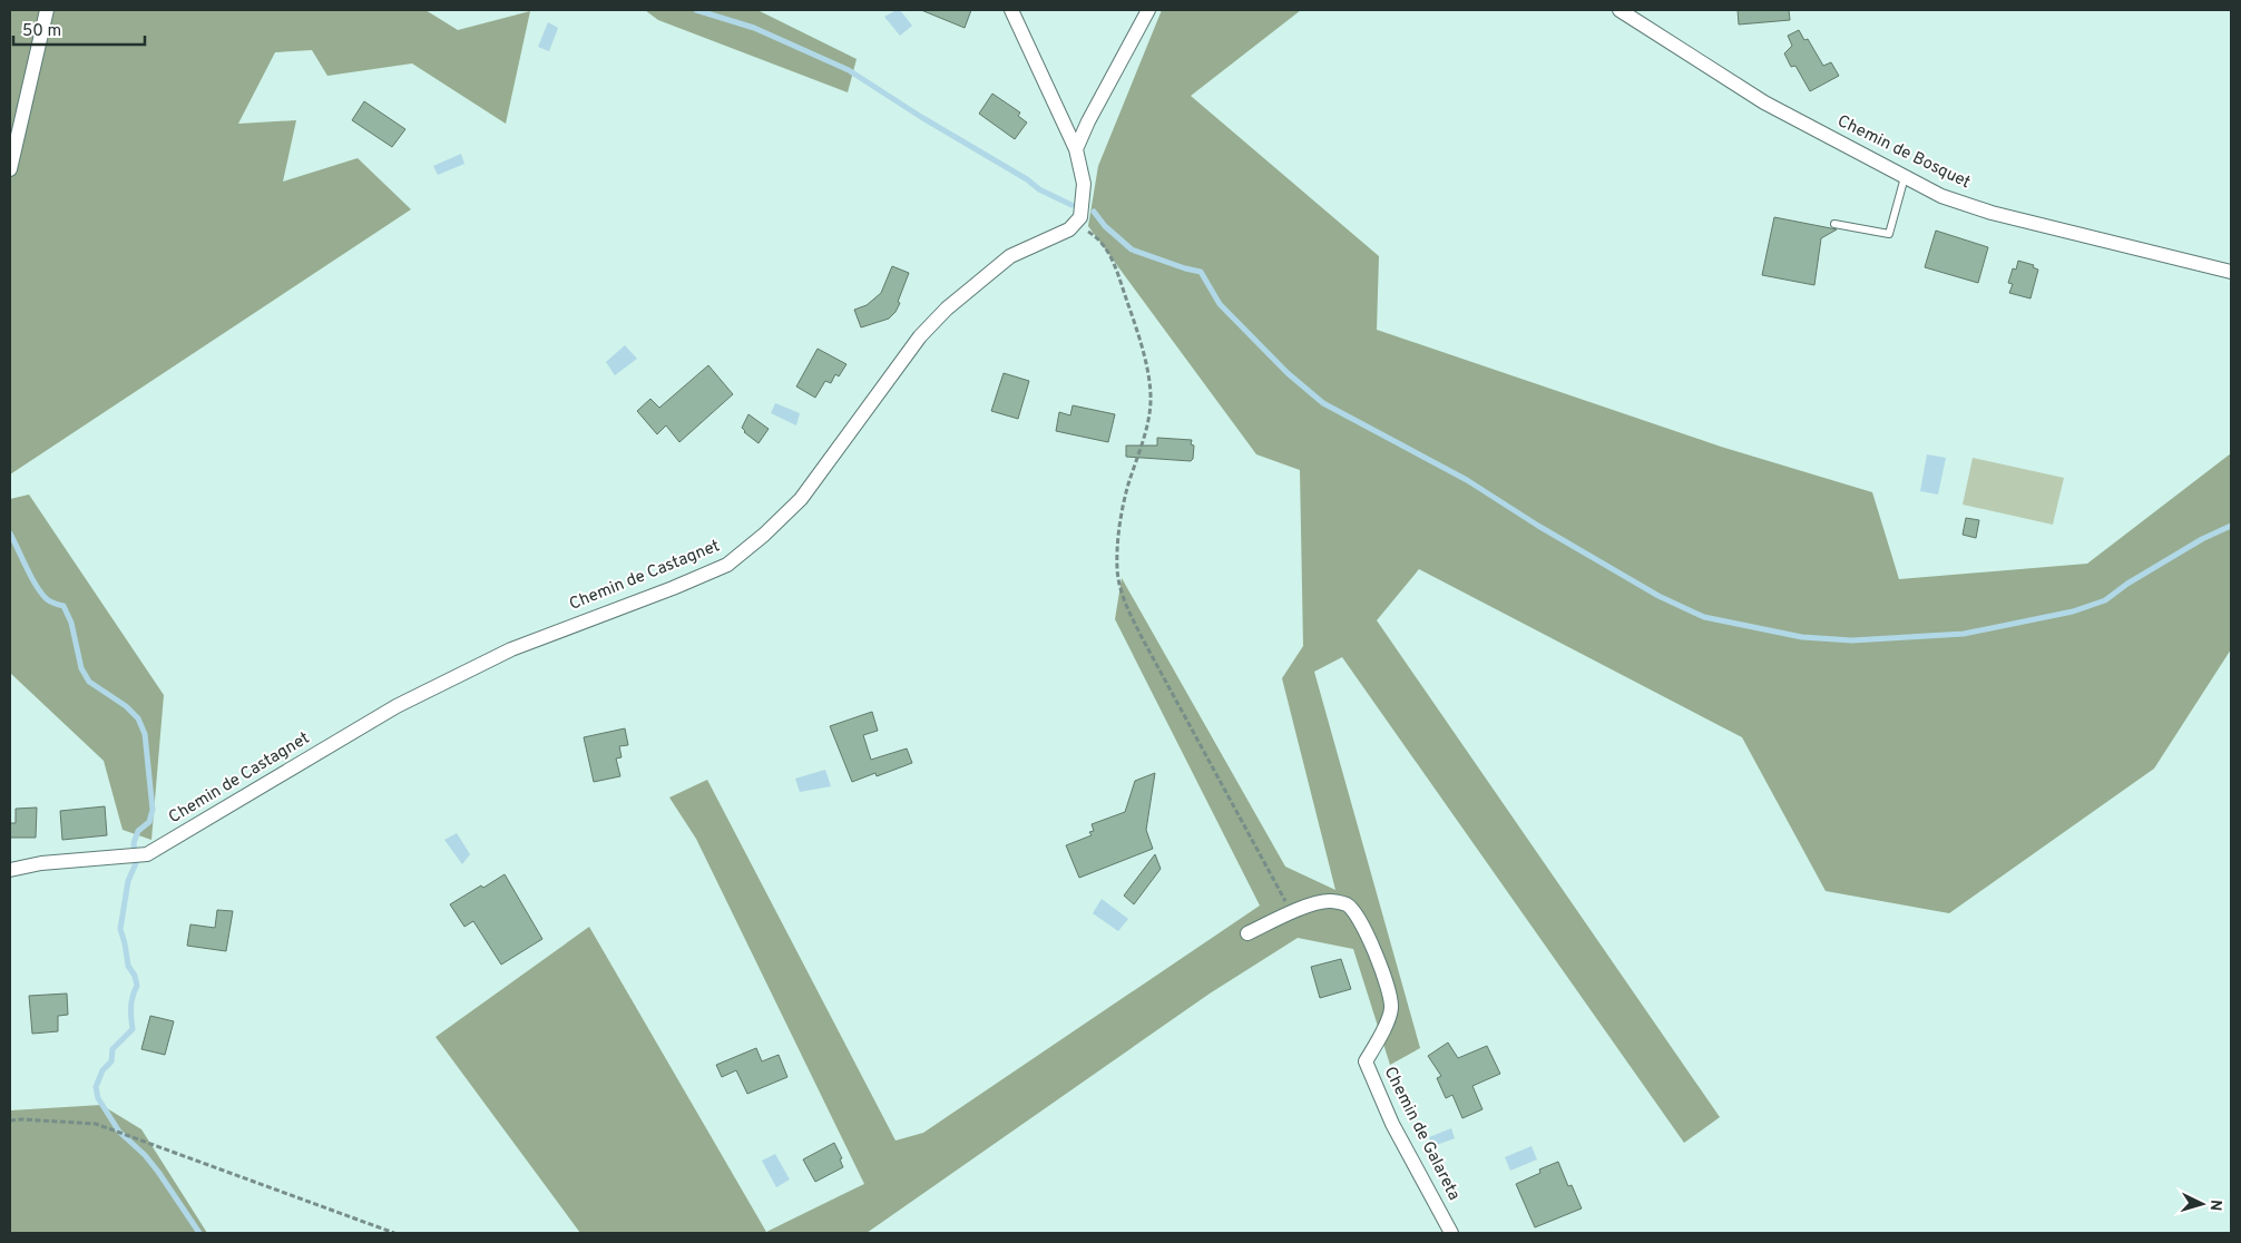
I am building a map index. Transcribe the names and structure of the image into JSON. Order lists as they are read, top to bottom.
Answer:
{
  "streets": {
    "street": ["Chemin de Bosquet", "Chemin de Castagnet", "Chemin de Galareta"]
  },
  "scale_bar": "50 m",
  "north": "right"
}
